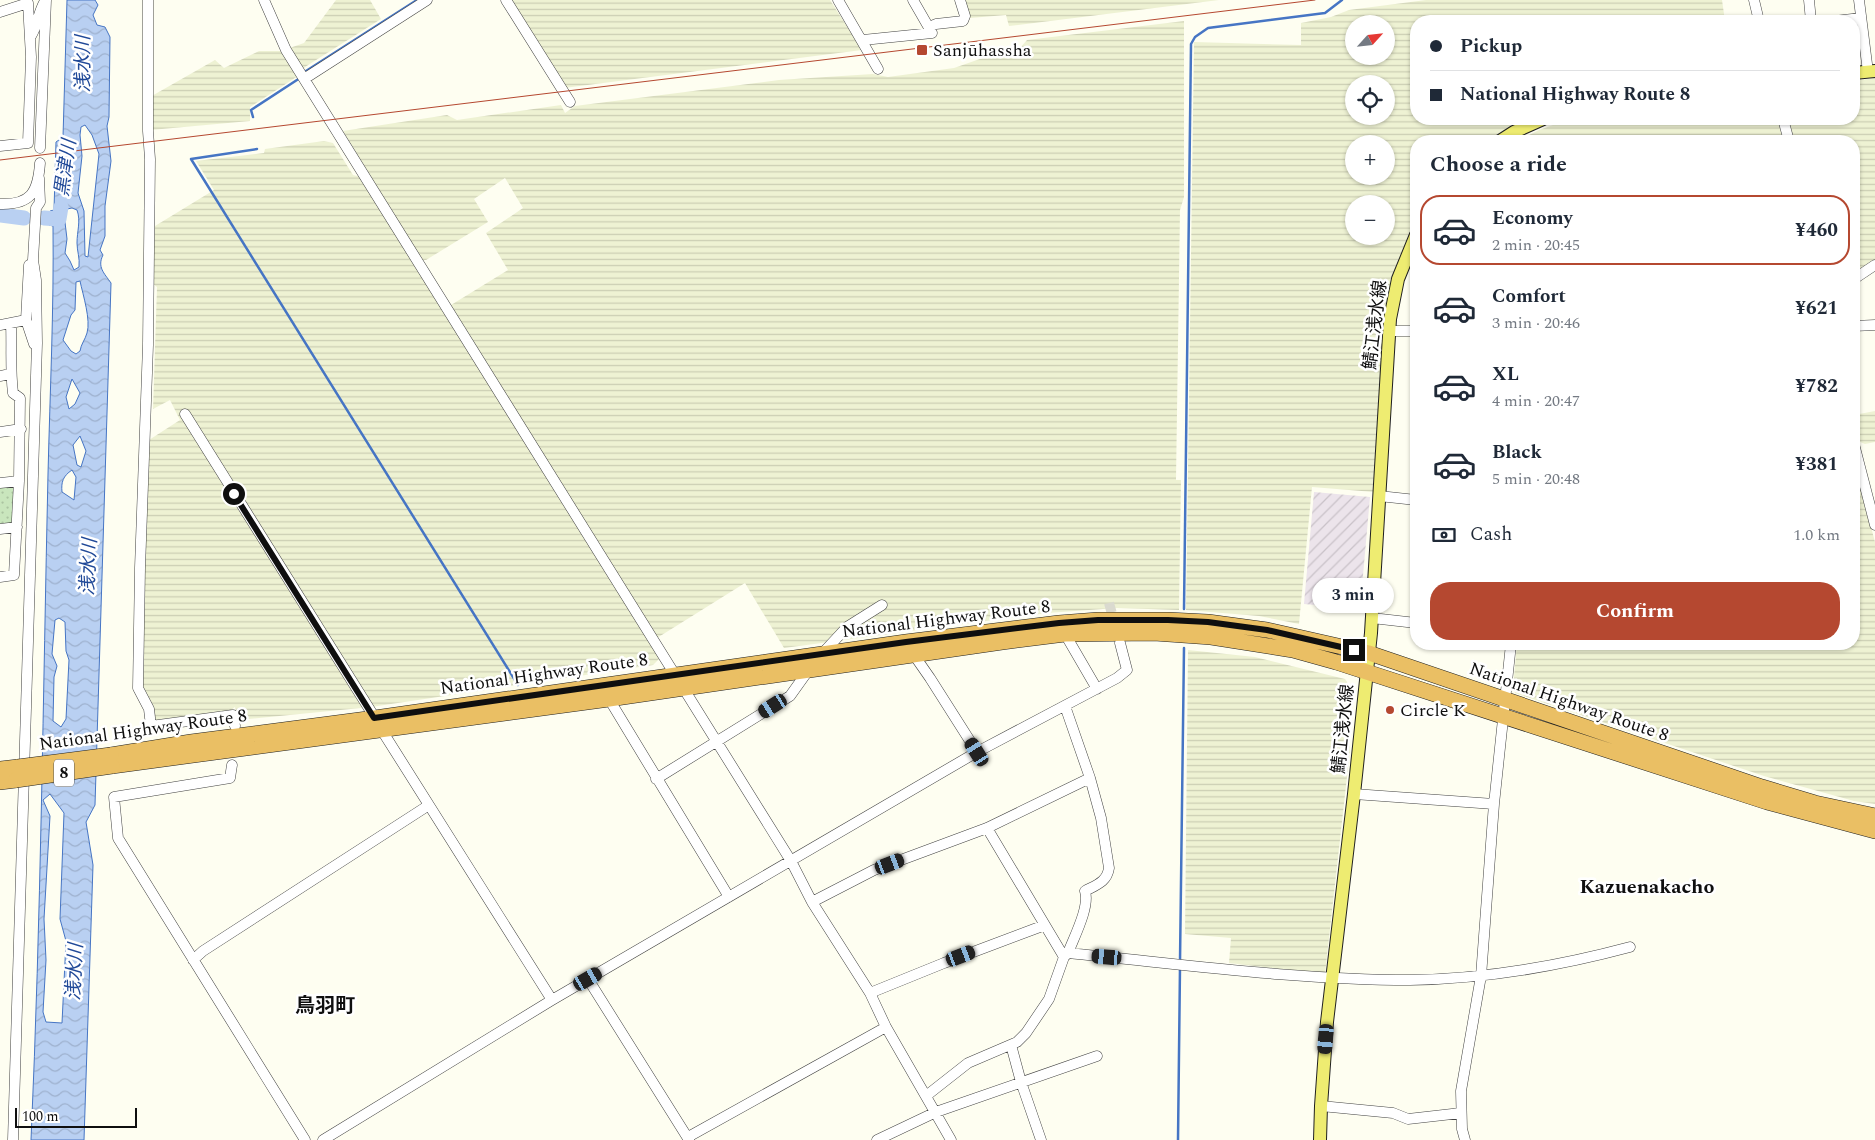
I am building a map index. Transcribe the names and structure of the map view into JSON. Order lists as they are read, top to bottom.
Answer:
{
  "streets": {
    "highway": ["National Highway Route 8", "8"],
    "main road": ["鯖江浅水線"]
  },
  "crossings": [
    ["鯖江浅水線", "National Highway Route 8"]
  ],
  "districts": ["Kazuenakacho", "鳥羽町"],
  "water": ["浅水川", "黒津川"],
  "places": {
    "transit": ["Sanjūhassha"],
    "other": ["Circle K"]
  },
  "scale_bar": "100 m",
  "north": "top right",
  "page": {
    "map_buttons": ["+", "−"],
    "banner": ["Pickup", "National Highway Route 8"],
    "heading": "Choose a ride",
    "list": [
      {
        "name": "Economy",
        "note": "2 min · 20:45",
        "value": "¥460"
      },
      {
        "name": "Comfort",
        "note": "3 min · 20:46",
        "value": "¥621"
      },
      {
        "name": "XL",
        "note": "4 min · 20:47",
        "value": "¥782"
      },
      {
        "name": "Black",
        "note": "5 min · 20:48",
        "value": "¥381"
      }
    ],
    "pay": ["Cash", "1.0 km"],
    "buttons": "Confirm",
    "bubble": "3 min",
    "scale": "100 m"
  }
}
